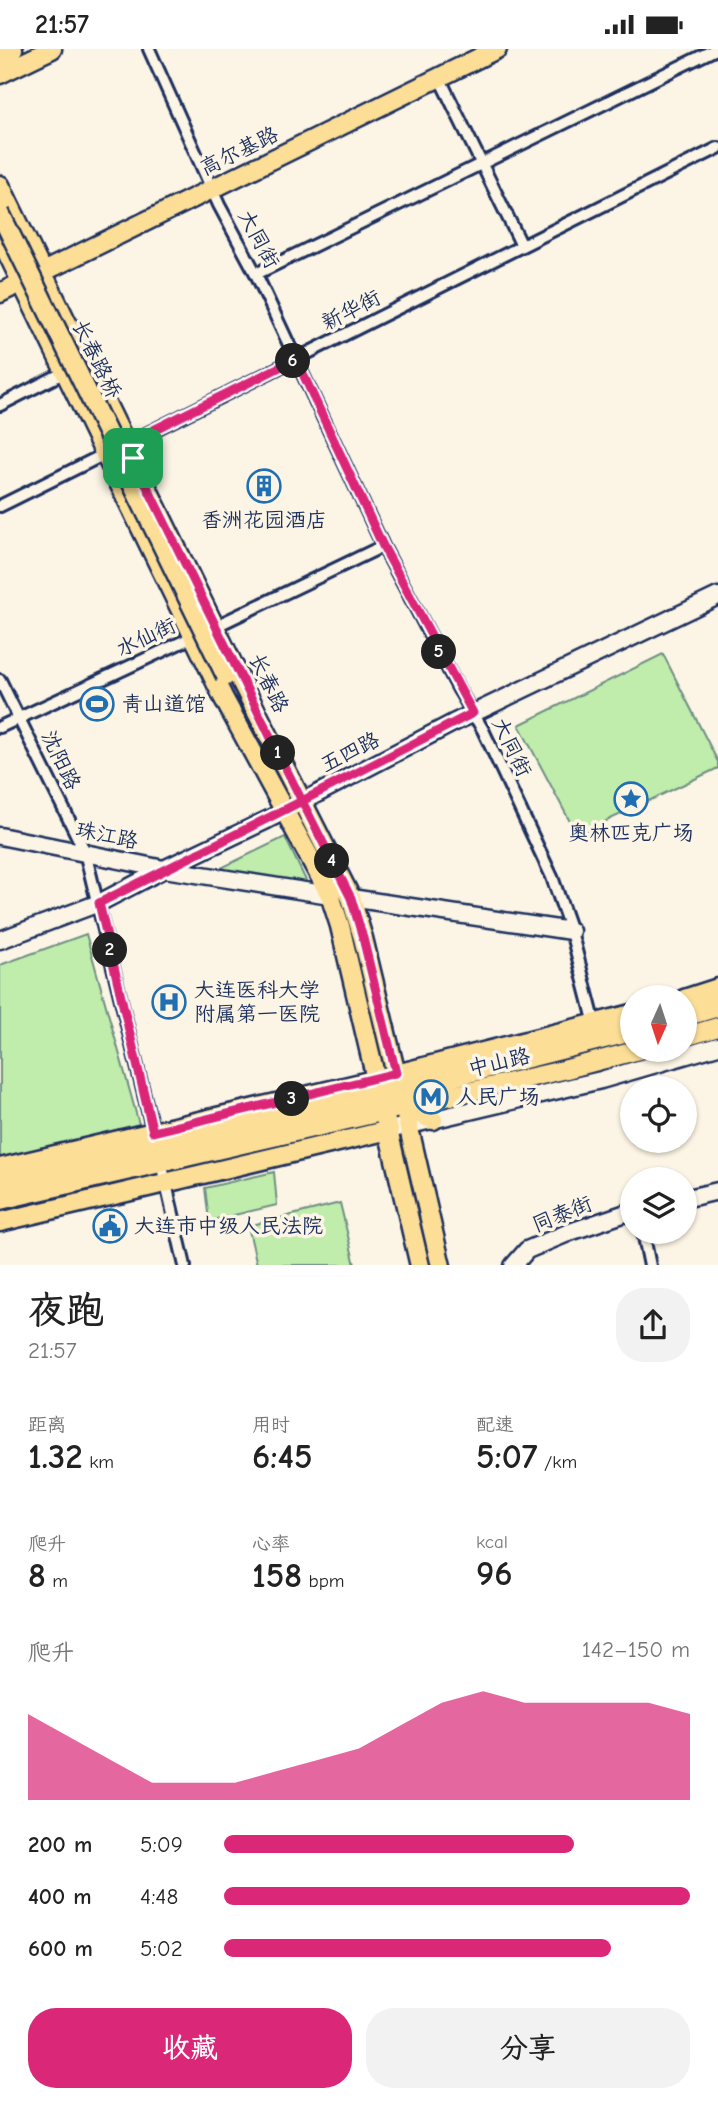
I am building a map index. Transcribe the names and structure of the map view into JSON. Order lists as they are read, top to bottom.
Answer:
{
  "streets": {
    "main road": [
      "高尔基路",
      "长春路桥",
      "长春路",
      "五四路",
      "珠江路",
      "中山路",
      "同泰街"
    ],
    "street": [
      "大同街",
      "新华街",
      "水仙街",
      "沈阳路"
    ]
  },
  "crossings": [
    ["高尔基路", "大同街"],
    ["高尔基路", "长春路"],
    ["大同街", "新华街"],
    ["大同街", "水仙街"],
    ["大同街", "五四路"],
    ["大同街", "中山路"],
    ["新华街", "长春路"],
    ["水仙街", "长春路"],
    ["水仙街", "沈阳路"],
    ["长春路", "五四路"],
    ["长春路", "中山路"],
    ["五四路", "沈阳路"],
    ["五四路", "珠江路"],
    ["沈阳路", "珠江路"],
    ["沈阳路", "中山路"]
  ],
  "places": {
    "building": ["香洲花园酒店"],
    "sports": ["青山道馆"],
    "place": ["奥林匹克广场"],
    "hospital": ["大连医科大学 附属第一医院"],
    "metro station": ["人民广场"],
    "public building": ["大连市中级人民法院"]
  },
  "north": "bottom",
  "page": {
    "status": "21:57",
    "pins": [
      "6",
      "5",
      "1",
      "4",
      "2",
      "3"
    ],
    "heading": ["夜跑", "21:57"],
    "stats": [
      ["距离", "1.32 km"],
      ["用时", "6:45"],
      ["配速", "5:07 /km"],
      ["爬升", "8 m"],
      ["心率", "158 bpm"],
      ["kcal", "96"]
    ],
    "chart": ["爬升", "142–150 m"],
    "list": [
      {
        "name": "200 m",
        "note": "5:09"
      },
      {
        "name": "400 m",
        "note": "4:48"
      },
      {
        "name": "600 m",
        "note": "5:02"
      }
    ],
    "buttons": ["收藏", "分享"]
  }
}
